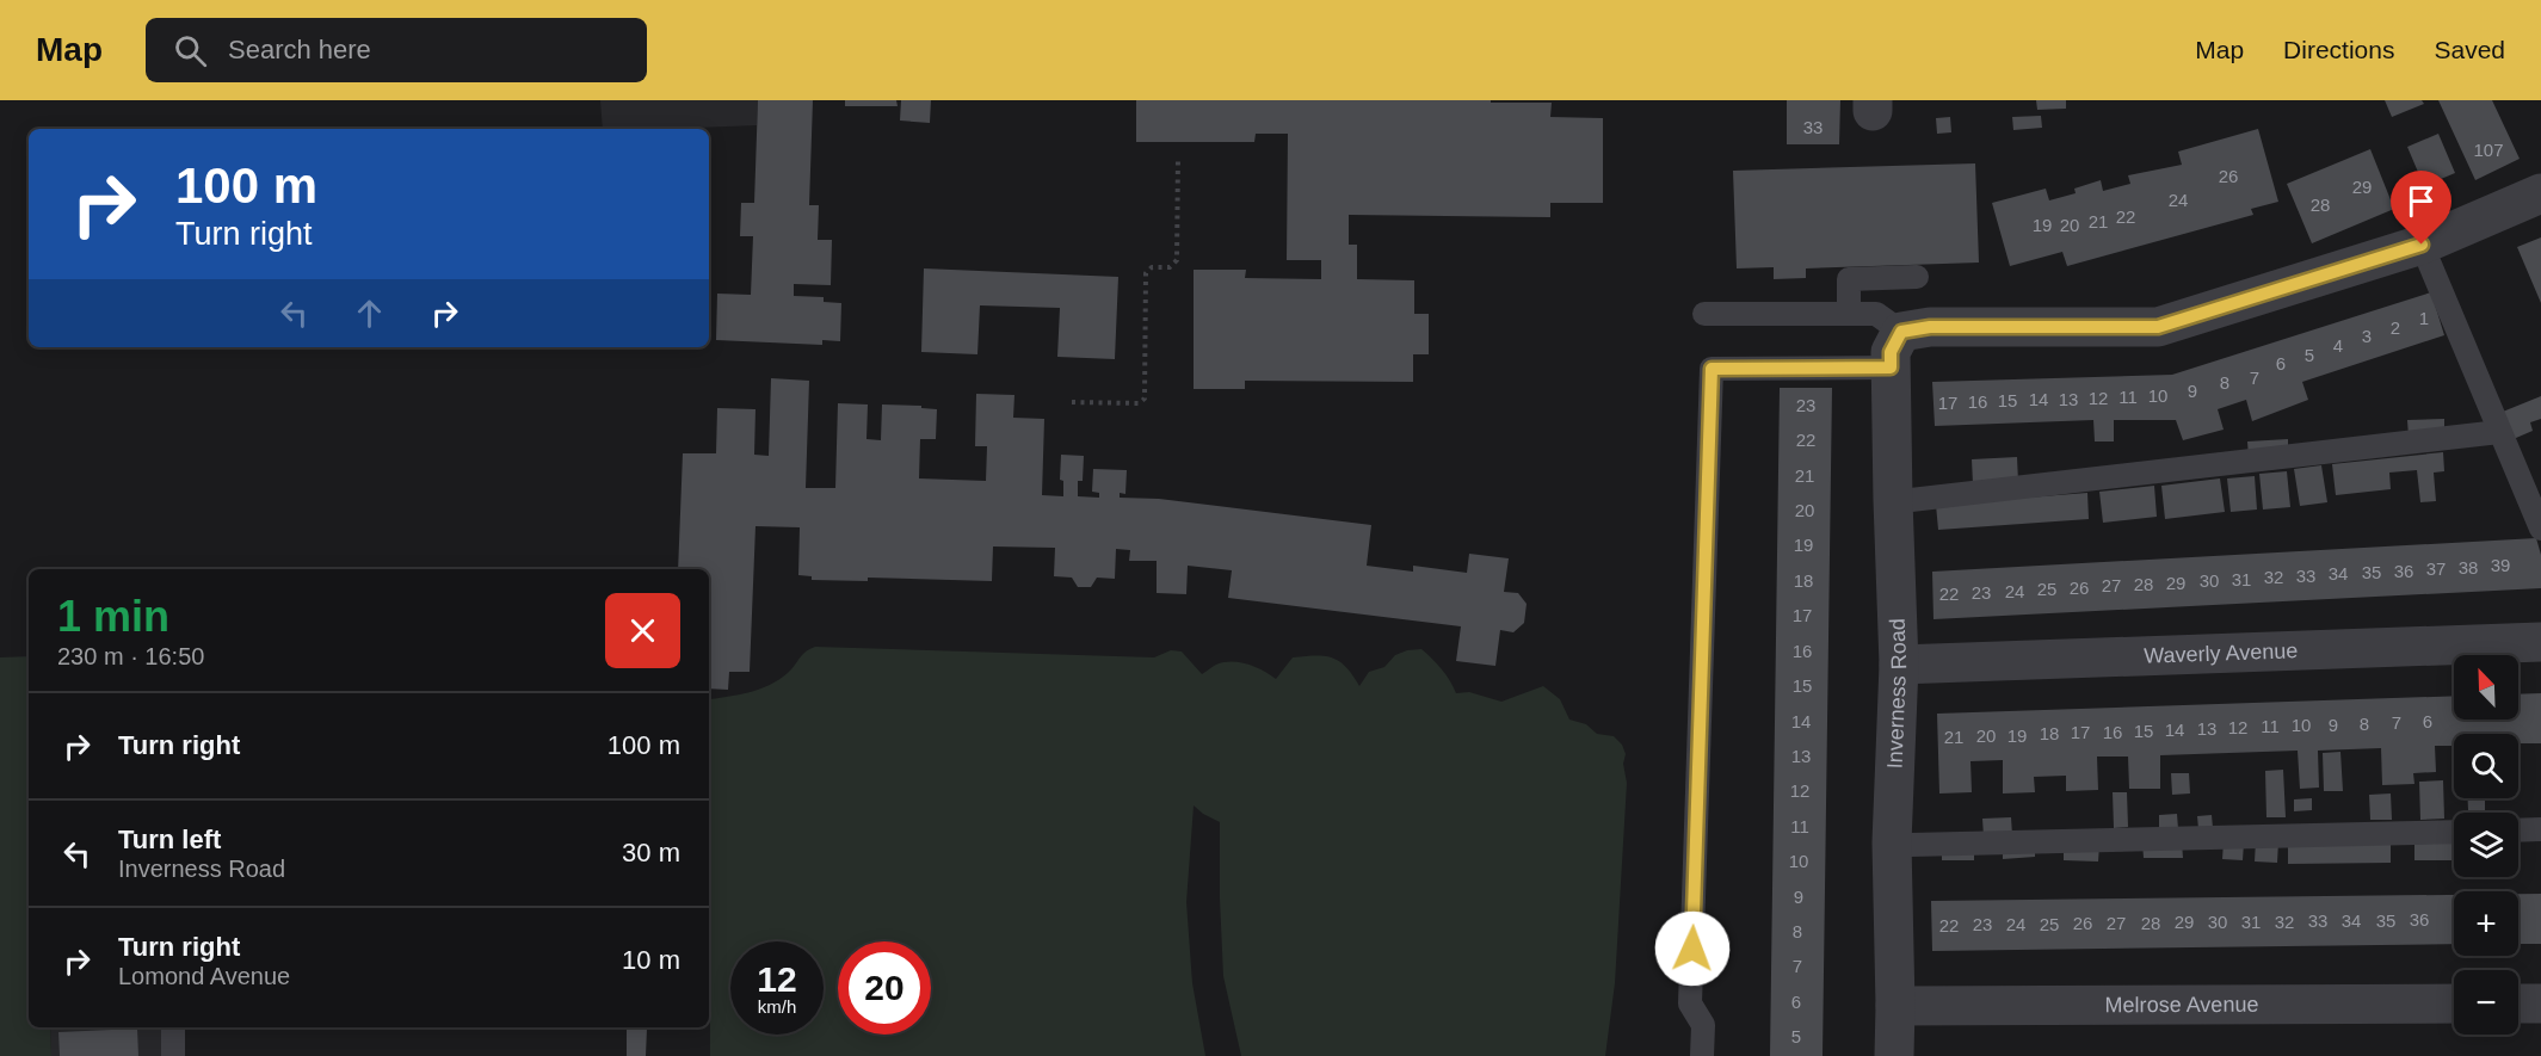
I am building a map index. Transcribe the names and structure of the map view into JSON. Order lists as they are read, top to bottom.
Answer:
{
  "streets": {
    "street": ["Waverly Avenue", "Inverness Road", "Melrose Avenue"]
  },
  "crossings": [
    ["Waverly Avenue", "Inverness Road"],
    ["Inverness Road", "Melrose Avenue"]
  ],
  "house_numbers": [
    "33",
    "107",
    "26",
    "29",
    "24",
    "28",
    "22",
    "21",
    "19",
    "20",
    "1",
    "2",
    "3",
    "4",
    "5",
    "6",
    "7",
    "8",
    "9",
    "10",
    "11",
    "12",
    "14",
    "13",
    "15",
    "16",
    "17",
    "23",
    "22",
    "21",
    "20",
    "19",
    "39",
    "38",
    "37",
    "36",
    "35",
    "34",
    "33",
    "32",
    "31",
    "18",
    "30",
    "29",
    "28",
    "27",
    "26",
    "25",
    "24",
    "23",
    "22",
    "17",
    "16",
    "15",
    "14",
    "6",
    "7",
    "8",
    "10",
    "9",
    "11",
    "12",
    "13",
    "14",
    "15",
    "17",
    "16",
    "18",
    "20",
    "19",
    "21",
    "13",
    "12",
    "11",
    "10",
    "9",
    "36",
    "33",
    "34",
    "35",
    "29",
    "30",
    "31",
    "32",
    "26",
    "27",
    "28",
    "23",
    "24",
    "25",
    "22",
    "8",
    "7",
    "6",
    "5"
  ],
  "north": "top left",
  "page": {
    "header": "Map",
    "search": "Search here",
    "nav": ["Map", "Directions", "Saved"],
    "turn": ["100 m", "Turn right"],
    "heading": ["1 min", "230 m · 16:50"],
    "map_buttons": ["+", "−"],
    "list": [
      {
        "name": "Turn right",
        "value": "100 m"
      },
      {
        "name": "Turn left",
        "note": "Inverness Road",
        "value": "30 m"
      },
      {
        "name": "Turn right",
        "note": "Lomond Avenue",
        "value": "10 m"
      }
    ],
    "speed": "12 km/h",
    "limit": "20"
  }
}
